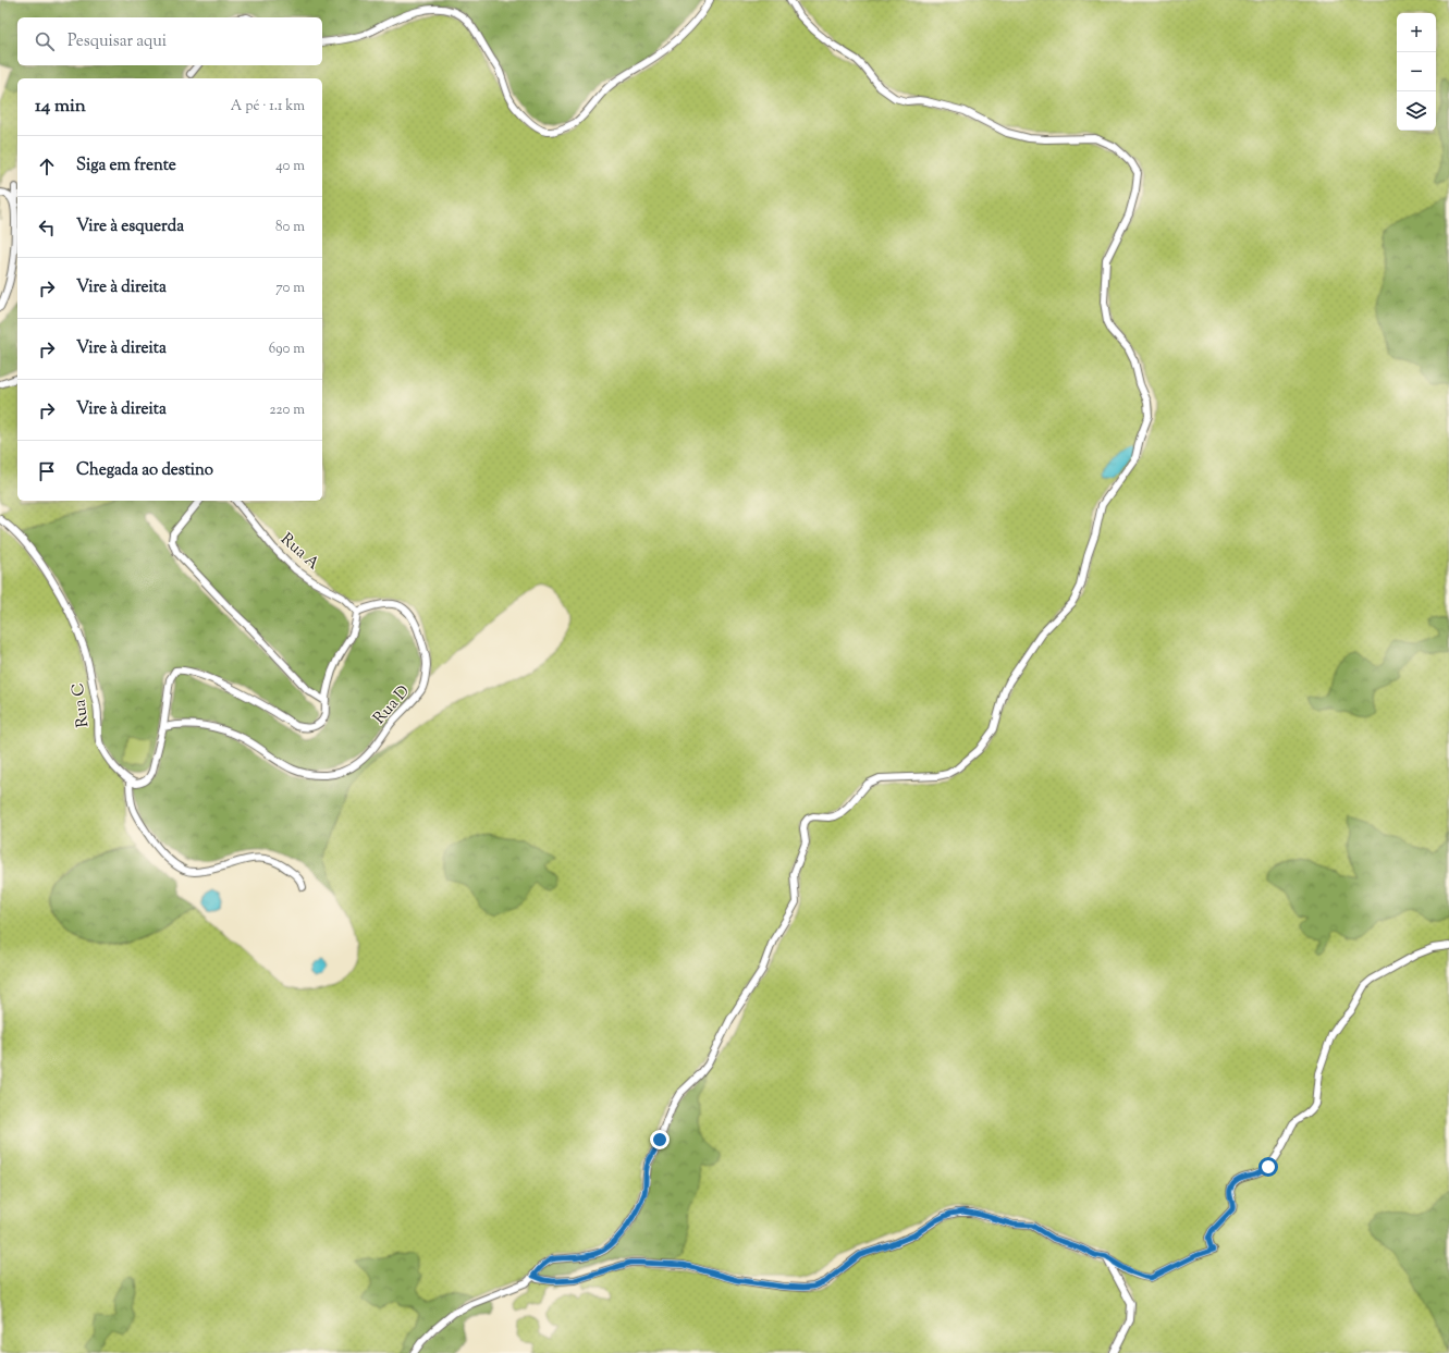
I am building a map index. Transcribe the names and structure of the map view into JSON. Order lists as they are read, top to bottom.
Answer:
{
  "streets": {
    "street": ["Rua A", "Rua D", "Rua C"]
  },
  "crossings": [
    ["Rua A", "Rua D"]
  ],
  "page": {
    "map_buttons": ["+", "−"],
    "search": "Pesquisar aqui",
    "heading": ["14 min", "A pé · 1.1 km"],
    "list": [
      ["Siga em frente", "40 m"],
      ["Vire à esquerda", "80 m"],
      ["Vire à direita", "70 m"],
      ["Vire à direita", "690 m"],
      ["Vire à direita", "220 m"],
      "Chegada ao destino"
    ]
  }
}
